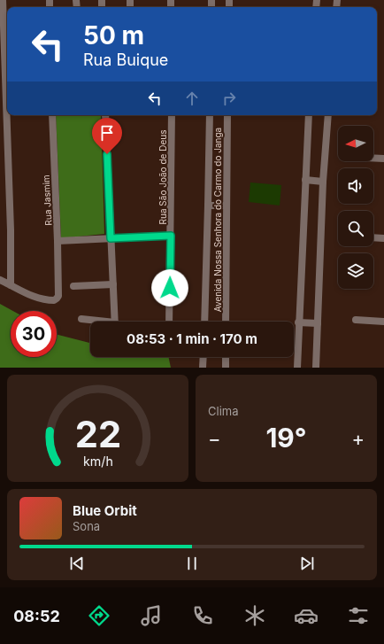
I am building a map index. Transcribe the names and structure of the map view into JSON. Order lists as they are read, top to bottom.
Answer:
{
  "streets": {
    "street": ["Rua São João de Deus", "Rua Jasmim", "Avenida Nossa Senhora do Carmo do Janga"]
  },
  "north": "left",
  "page": {
    "turn": ["50 m", "Rua Buique"],
    "limit": "30",
    "trip": "08:53 · 1 min · 170 m",
    "tile": "Clima",
    "heat": ["−", "19°", "+"],
    "song": ["Blue Orbit", "Sona"],
    "tabs": "08:52",
    "gauge": ["22", "km/h"]
  }
}
